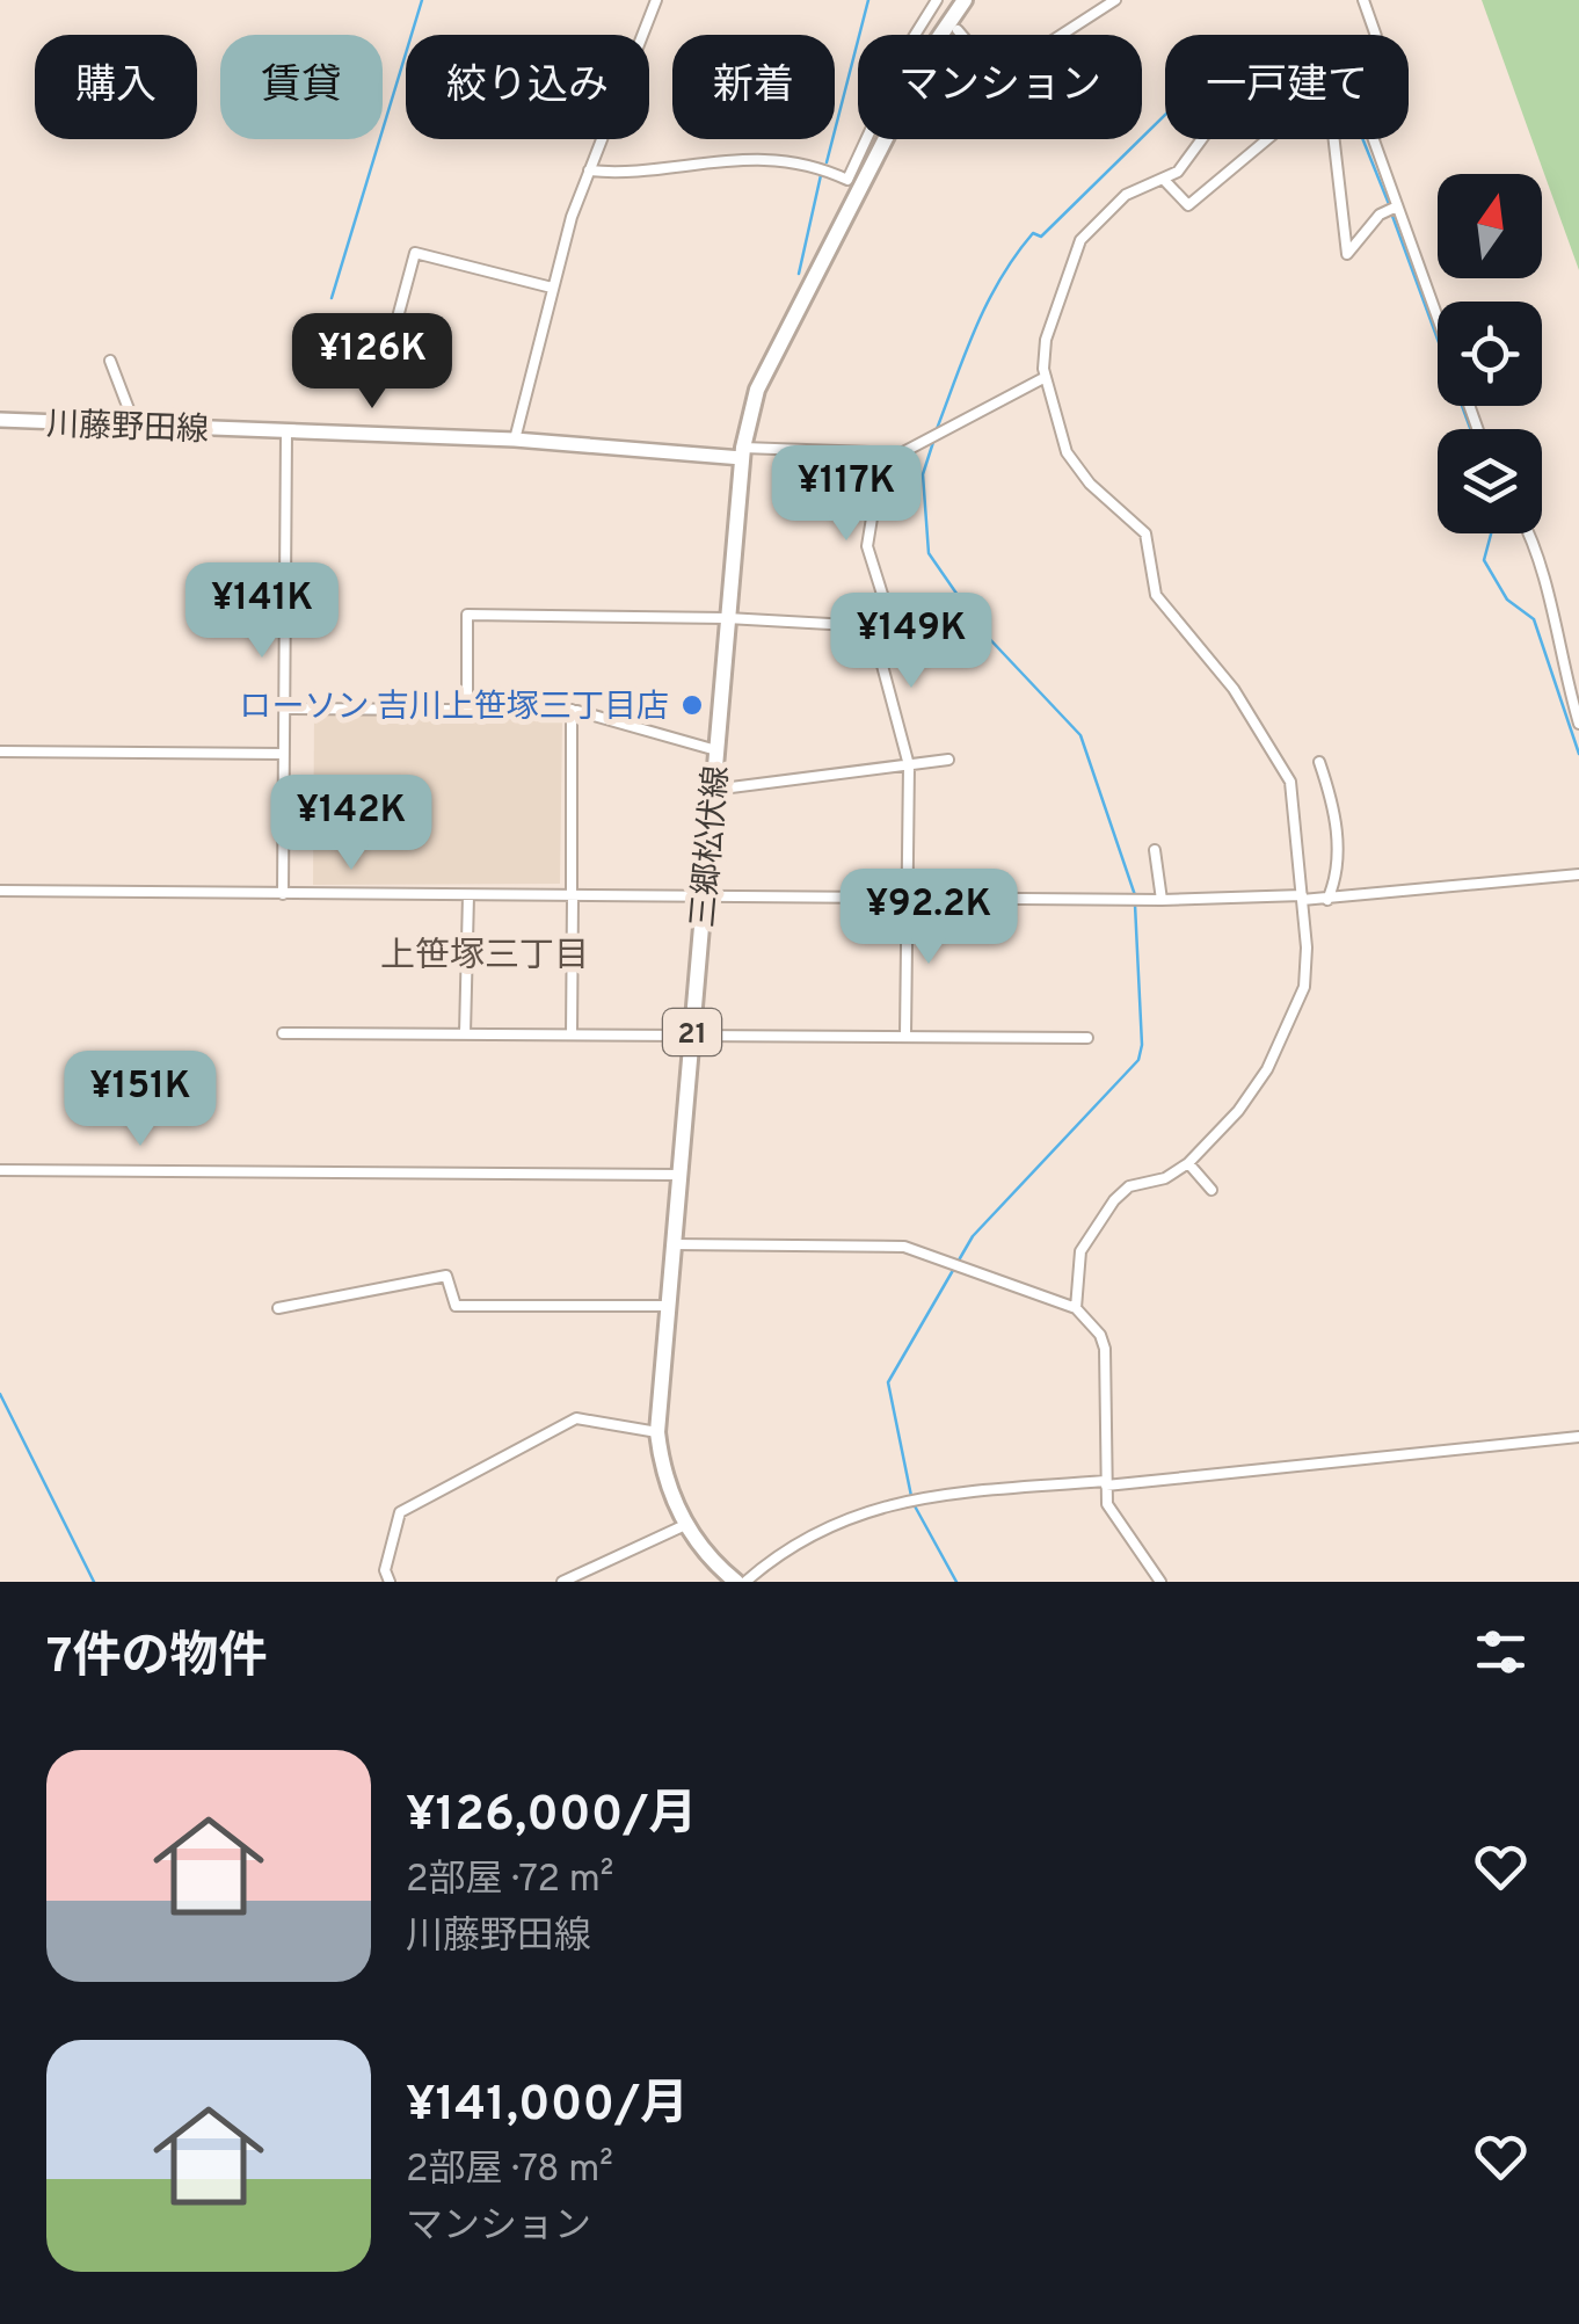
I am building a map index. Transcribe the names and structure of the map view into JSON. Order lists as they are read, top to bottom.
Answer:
{
  "streets": {
    "main road": ["川藤野田線", "三郷松伏線", "21"]
  },
  "crossings": [
    ["川藤野田線", "三郷松伏線"]
  ],
  "districts": ["上笹塚三丁目"],
  "places": ["ローソン 吉川上笹塚三丁目店"],
  "north": "top",
  "page": {
    "chip": [
      "購入",
      "賃貸",
      "絞り込み",
      "新着",
      "マンション",
      "一戸建て"
    ],
    "price": [
      "¥126K",
      "¥117K",
      "¥141K",
      "¥149K",
      "¥142K",
      "¥92.2K",
      "¥151K"
    ],
    "heading": "7件の物件",
    "list": [
      {
        "name": "¥126,000/月",
        "note": "2部屋 · 72 m² · 川藤野田線"
      },
      {
        "name": "¥141,000/月",
        "note": "2部屋 · 78 m² · マンション"
      }
    ]
  }
}
